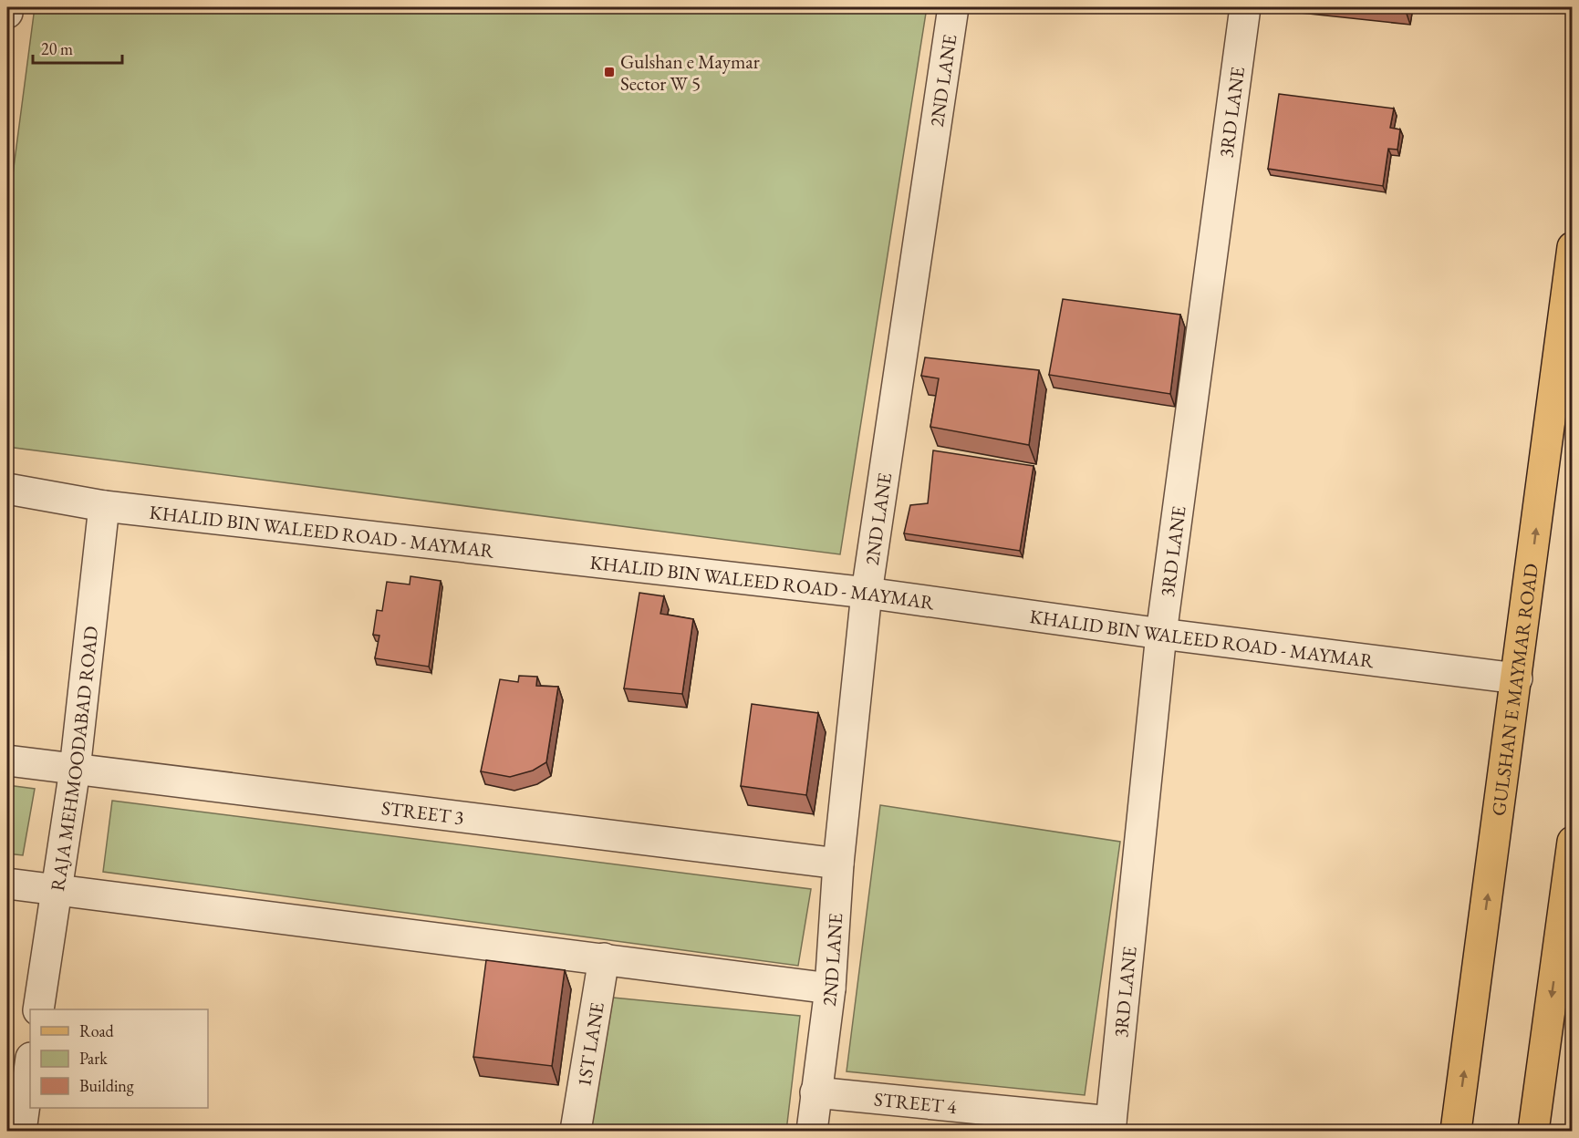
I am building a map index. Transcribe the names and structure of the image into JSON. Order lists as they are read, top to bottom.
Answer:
{
  "streets": {
    "main road": ["GULSHAN E MAYMAR ROAD"],
    "street": [
      "2ND LANE",
      "3RD LANE",
      "KHALID BIN WALEED ROAD - MAYMAR",
      "RAJA MEHMOODABAD ROAD",
      "STREET 3",
      "1ST LANE",
      "STREET 4"
    ]
  },
  "crossings": [
    ["2ND LANE", "KHALID BIN WALEED ROAD - MAYMAR"],
    ["2ND LANE", "STREET 3"],
    ["2ND LANE", "STREET 4"],
    ["3RD LANE", "KHALID BIN WALEED ROAD - MAYMAR"],
    ["3RD LANE", "STREET 4"],
    ["KHALID BIN WALEED ROAD - MAYMAR", "GULSHAN E MAYMAR ROAD"],
    ["KHALID BIN WALEED ROAD - MAYMAR", "RAJA MEHMOODABAD ROAD"],
    ["RAJA MEHMOODABAD ROAD", "STREET 3"]
  ],
  "places": {
    "transit": ["Gulshan e Maymar Sector W 5"]
  },
  "legend": ["Road", "Park", "Building"],
  "scale_bar": "20 m"
}
